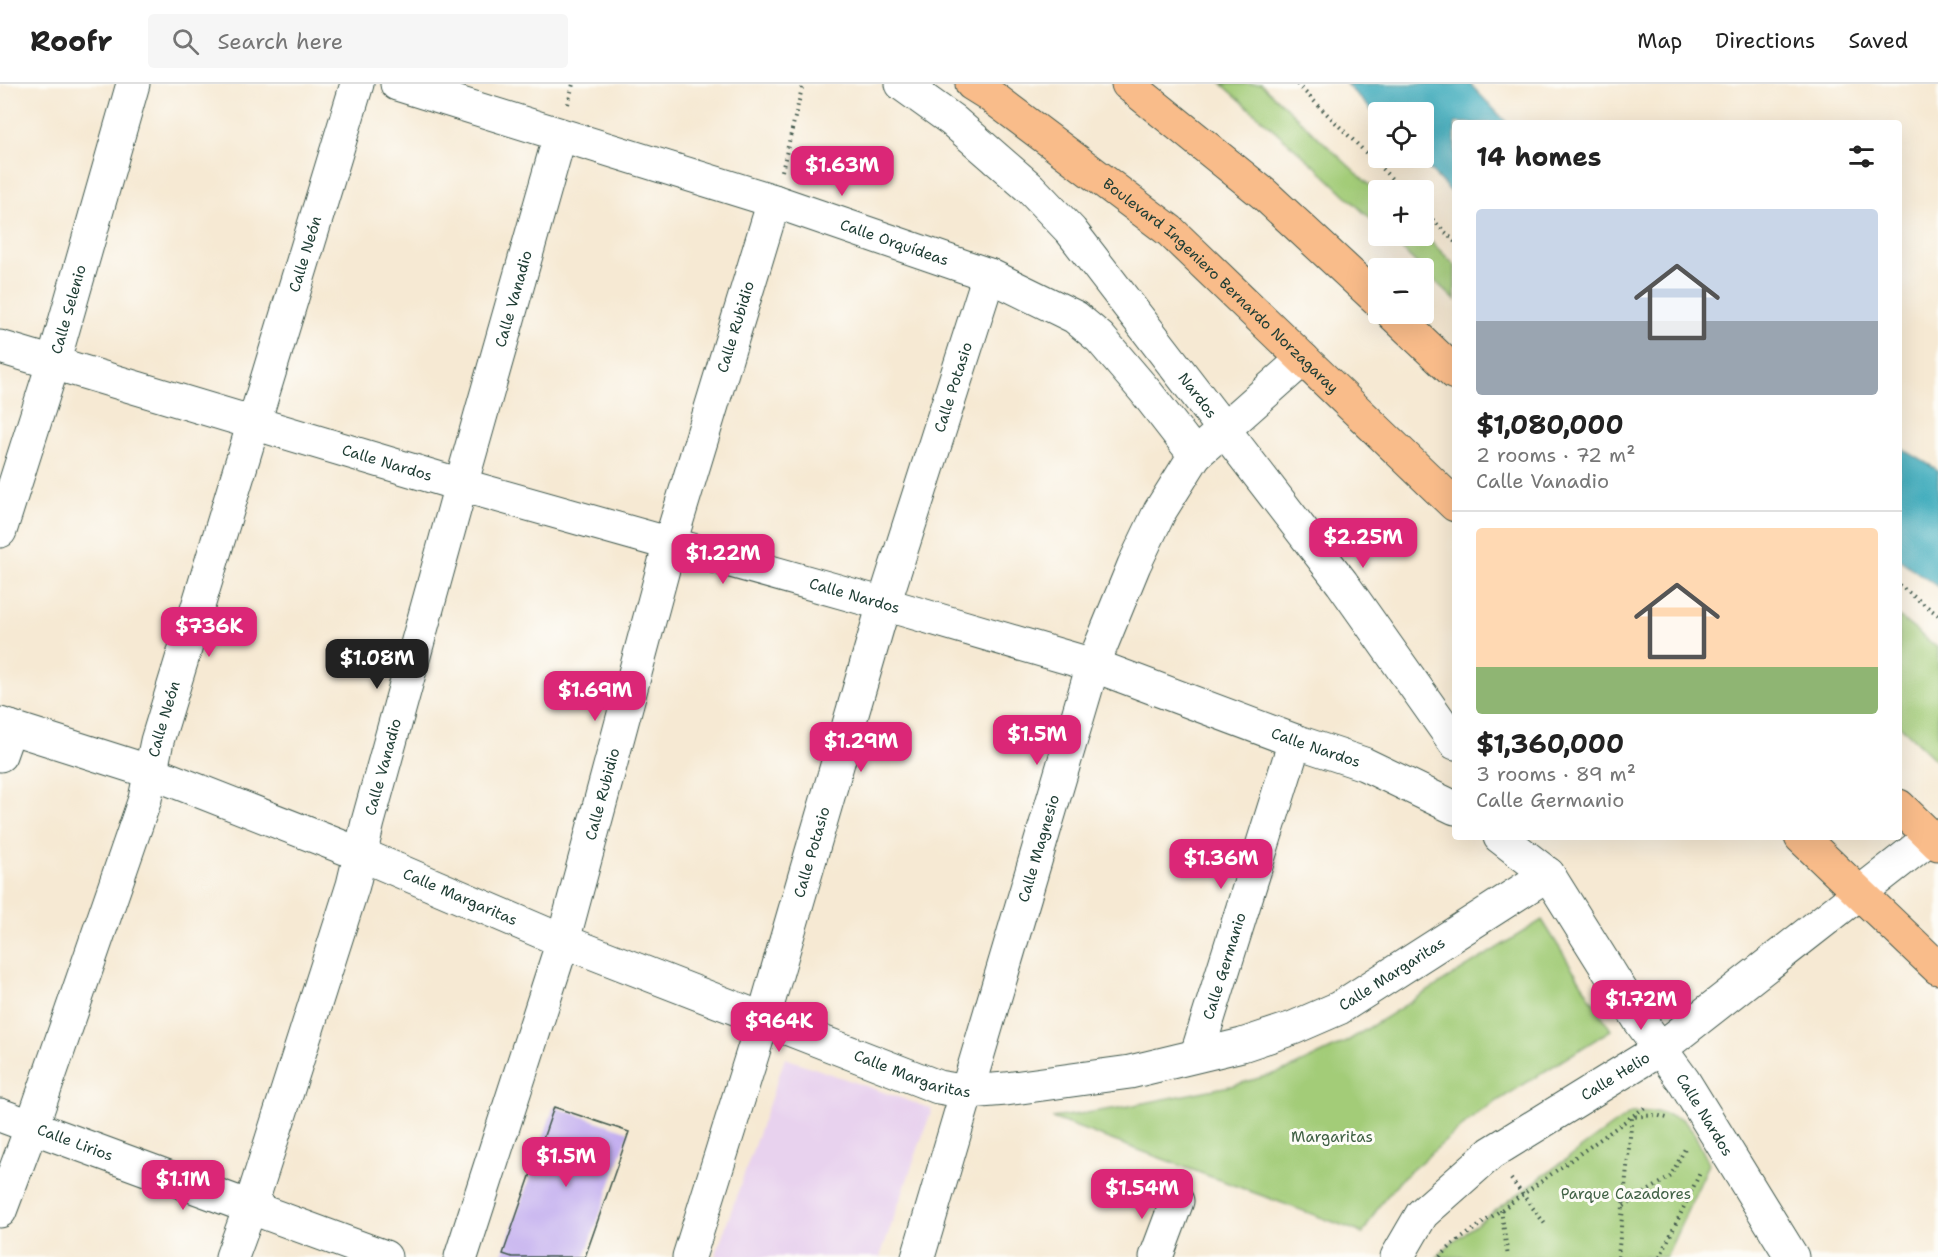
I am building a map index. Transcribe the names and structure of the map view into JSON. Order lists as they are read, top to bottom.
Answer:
{
  "streets": {
    "highway": ["Boulevard Ingeniero Bernardo Norzagaray"],
    "street": [
      "Calle Orquídeas",
      "Calle Neón",
      "Calle Vanadio",
      "Calle Selenio",
      "Calle Rubidio",
      "Calle Potasio",
      "Nardos",
      "Calle Nardos",
      "Calle Magnesio",
      "Calle Margaritas",
      "Calle Germanio",
      "Calle Helio",
      "Calle Lirios"
    ]
  },
  "crossings": [
    ["Calle Orquídeas", "Calle Vanadio"],
    ["Calle Orquídeas", "Calle Rubidio"],
    ["Calle Orquídeas", "Calle Potasio"],
    ["Calle Orquídeas", "Calle Magnesio"],
    ["Calle Neón", "Calle Nardos"],
    ["Calle Neón", "Calle Margaritas"],
    ["Calle Neón", "Calle Lirios"],
    ["Boulevard Ingeniero Bernardo Norzagaray", "Calle Magnesio"],
    ["Calle Vanadio", "Calle Nardos"],
    ["Calle Vanadio", "Calle Margaritas"],
    ["Calle Vanadio", "Calle Lirios"],
    ["Calle Selenio", "Calle Nardos"],
    ["Calle Rubidio", "Calle Nardos"],
    ["Calle Rubidio", "Calle Margaritas"],
    ["Calle Potasio", "Calle Nardos"],
    ["Calle Potasio", "Calle Margaritas"],
    ["Nardos", "Calle Magnesio"],
    ["Calle Nardos", "Calle Magnesio"],
    ["Calle Nardos", "Calle Margaritas"],
    ["Calle Nardos", "Calle Germanio"],
    ["Calle Nardos", "Calle Helio"],
    ["Calle Magnesio", "Calle Margaritas"],
    ["Calle Margaritas", "Calle Germanio"]
  ],
  "parks": ["Margaritas", "Parque Cazadores"],
  "page": {
    "header": "Roofr",
    "search": "Search here",
    "nav": ["Map", "Directions", "Saved"],
    "map_buttons": ["+", "−"],
    "heading": "14 homes",
    "price": [
      "$1.63M",
      "$2.25M",
      "$1.22M",
      "$736K",
      "$1.08M",
      "$1.69M",
      "$1.5M",
      "$1.29M",
      "$1.36M",
      "$1.72M",
      "$964K",
      "$1.5M",
      "$1.1M",
      "$1.54M"
    ],
    "list": [
      {
        "name": "$1,080,000",
        "note": "2 rooms · 72 m² · Calle Vanadio"
      },
      {
        "name": "$1,360,000",
        "note": "3 rooms · 89 m² · Calle Germanio"
      }
    ]
  }
}
